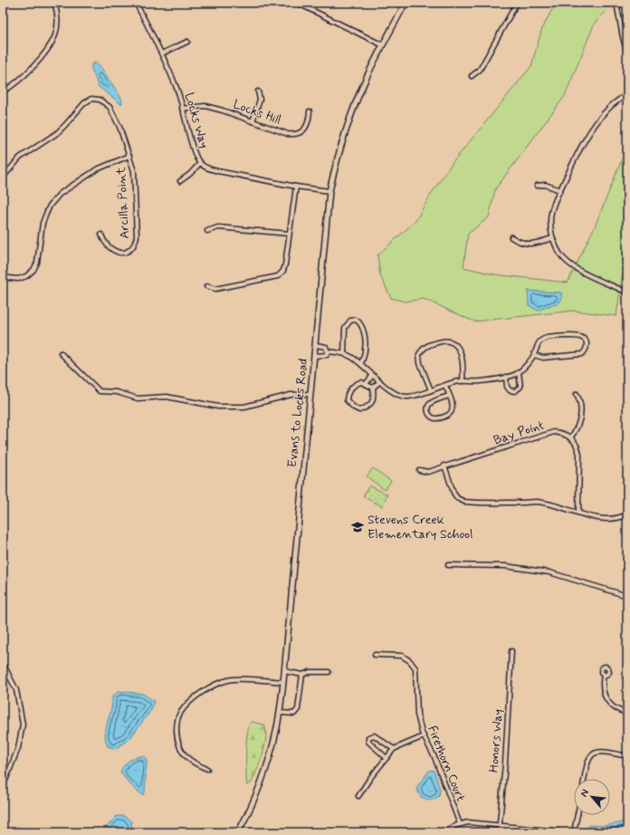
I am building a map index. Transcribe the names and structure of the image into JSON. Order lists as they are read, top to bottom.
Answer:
{
  "streets": {
    "street": [
      "Locks Hill",
      "Locks Way",
      "Arcilla Point",
      "Evans to Locks Road",
      "Bay Point",
      "Honors Way",
      "Firethorn Court"
    ]
  },
  "crossings": [
    ["Locks Hill", "Locks Way"],
    ["Locks Way", "Evans to Locks Road"]
  ],
  "places": {
    "school or university": ["Stevens Creek Elementary School"]
  },
  "north": "top left"
}
